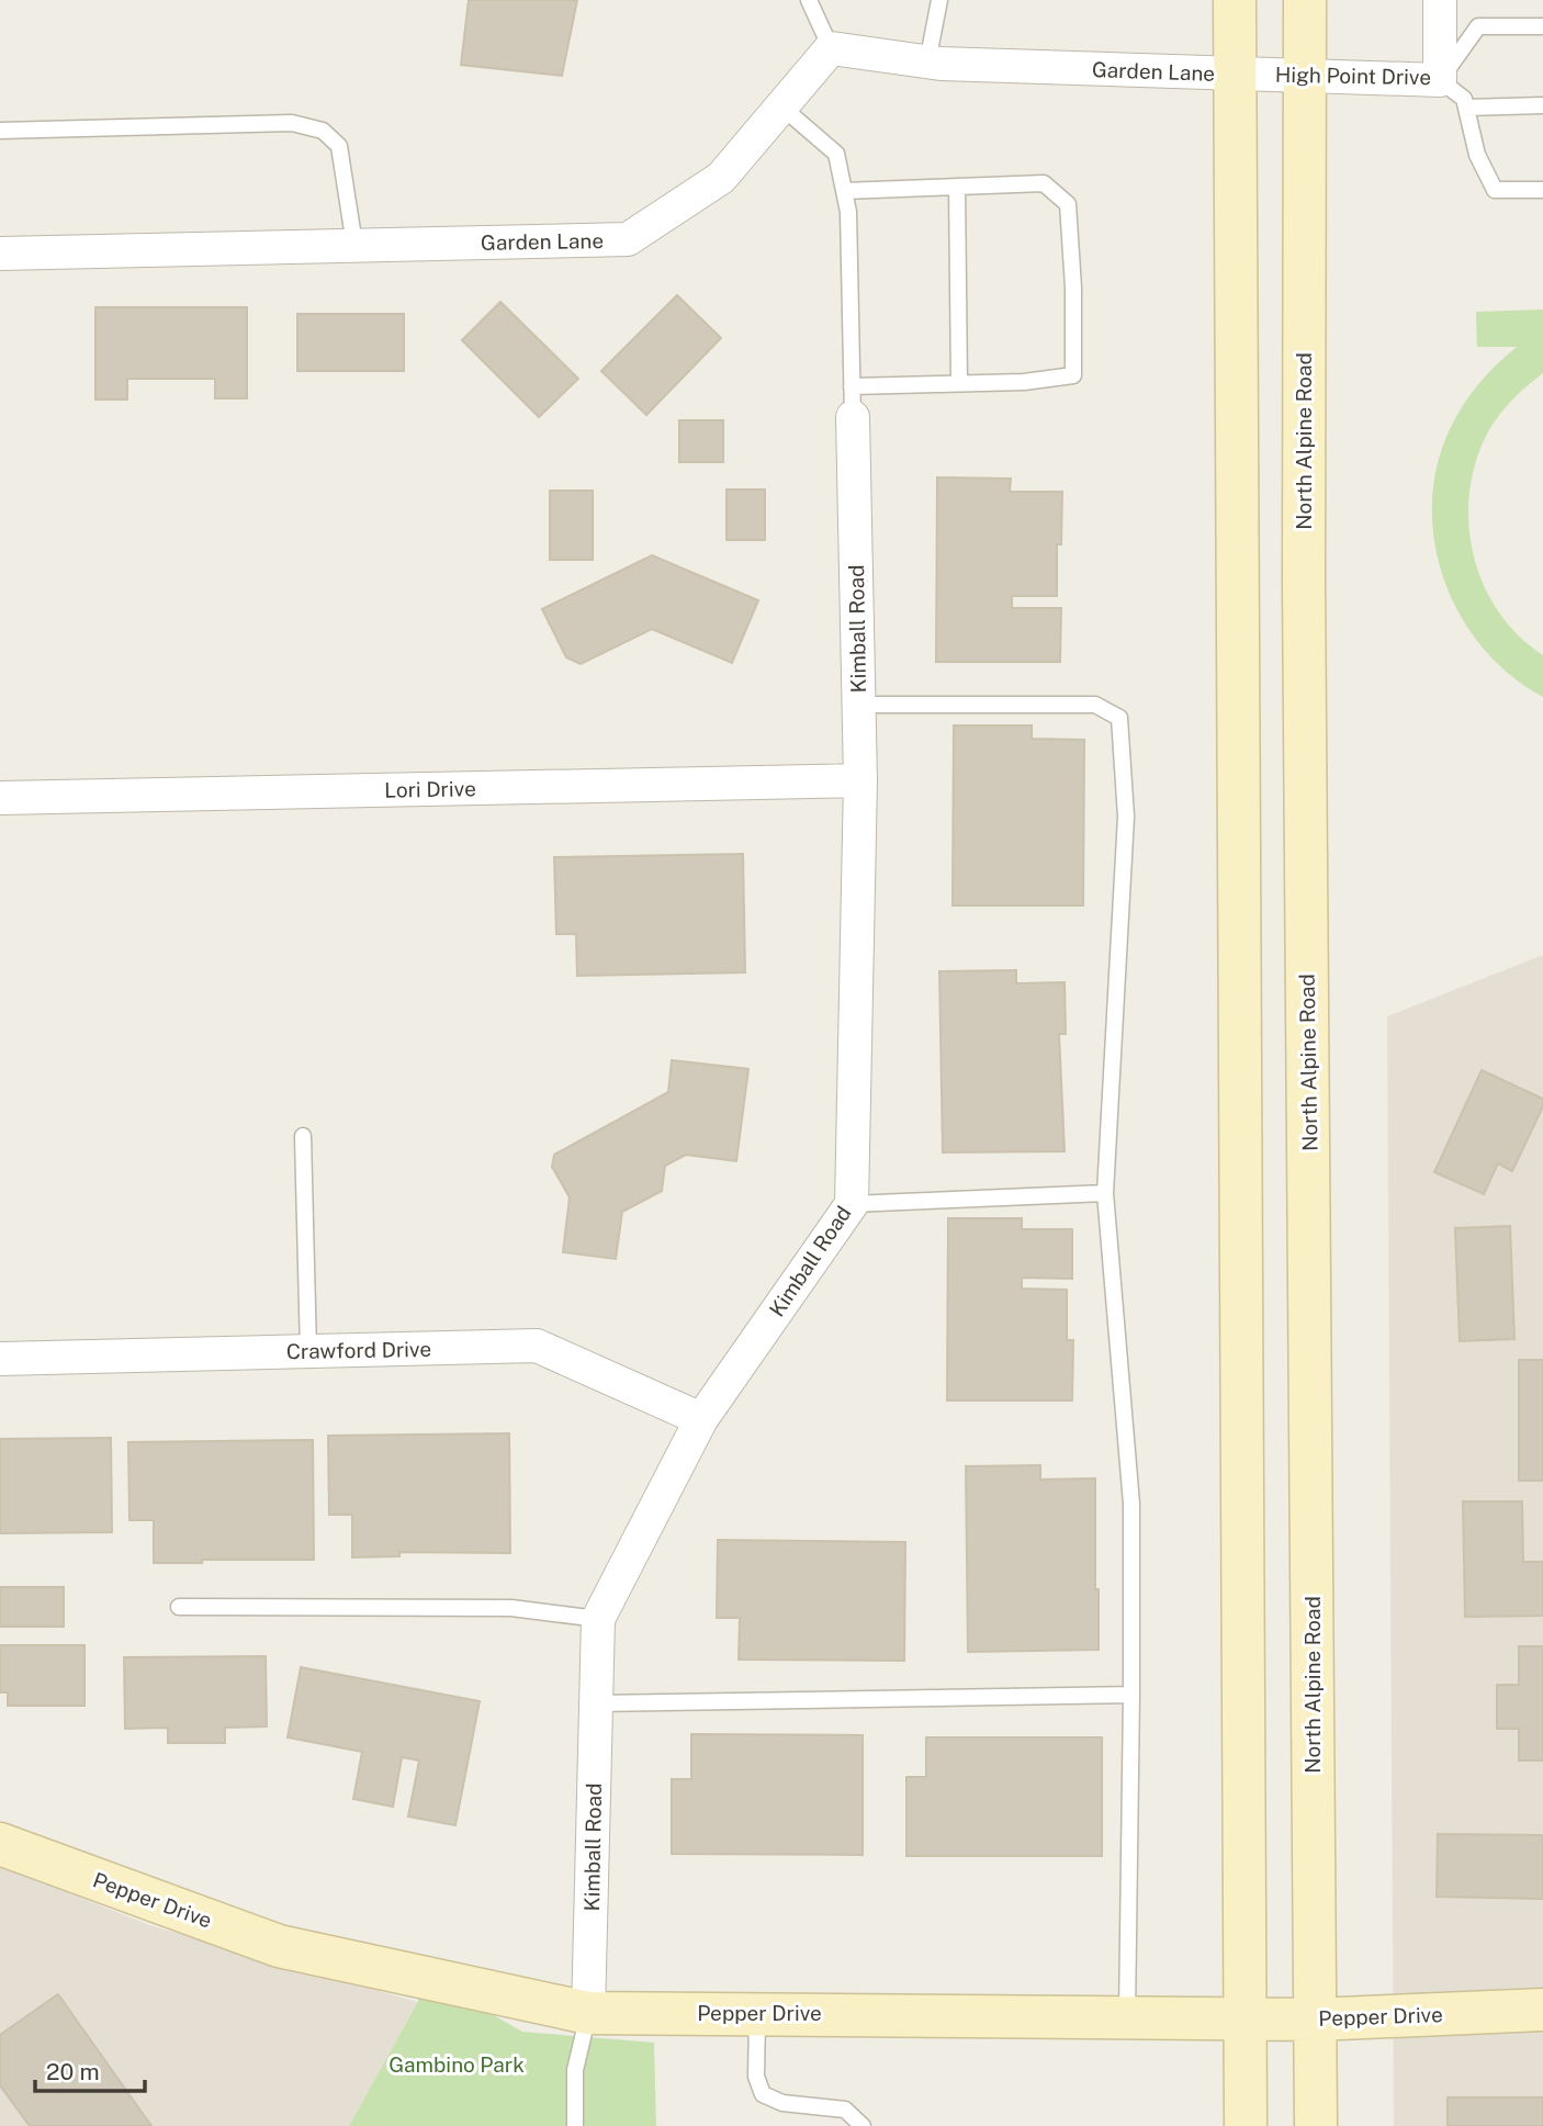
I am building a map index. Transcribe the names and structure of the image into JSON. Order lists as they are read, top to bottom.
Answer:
{
  "streets": {
    "main road": ["North Alpine Road", "Pepper Drive"],
    "street": [
      "Garden Lane",
      "High Point Drive",
      "Kimball Road",
      "Lori Drive",
      "Crawford Drive"
    ]
  },
  "crossings": [
    ["Garden Lane", "High Point Drive"],
    ["High Point Drive", "North Alpine Road"],
    ["North Alpine Road", "Pepper Drive"],
    ["Kimball Road", "Lori Drive"],
    ["Kimball Road", "Crawford Drive"],
    ["Kimball Road", "Pepper Drive"]
  ],
  "parks": ["Gambino Park"],
  "scale_bar": "20 m"
}
